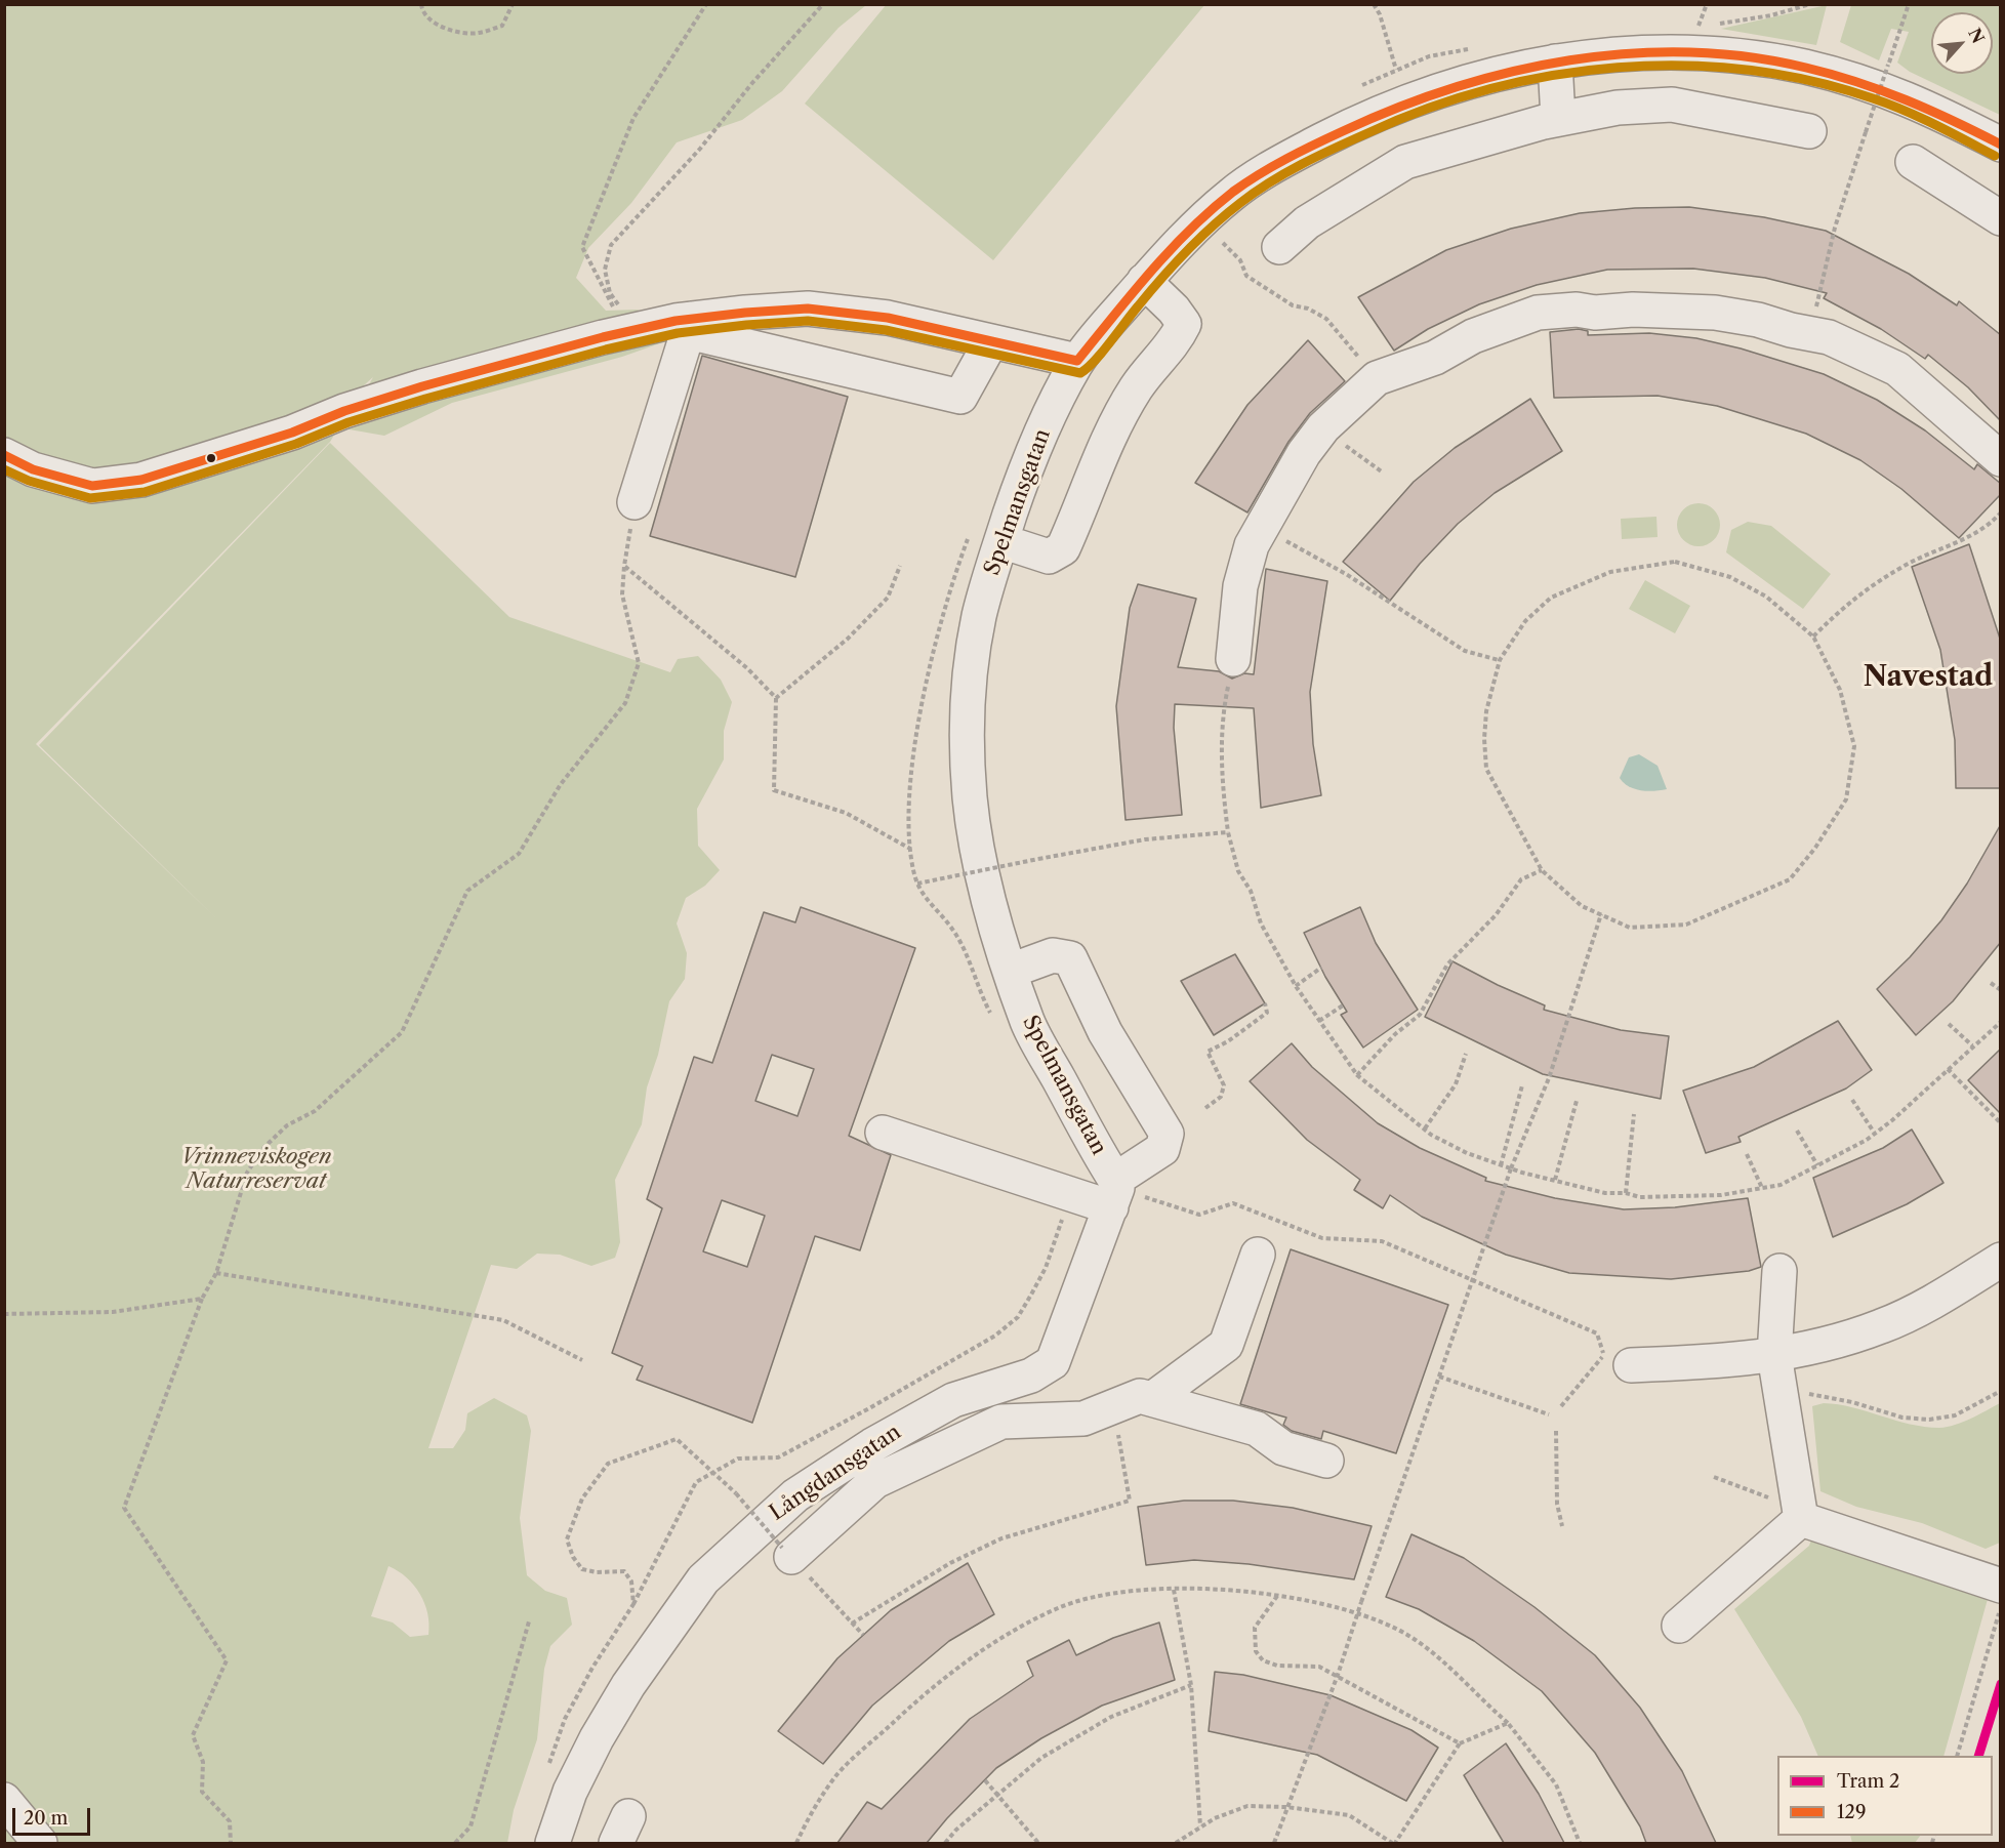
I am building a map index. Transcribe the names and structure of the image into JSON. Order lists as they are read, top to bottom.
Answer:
{
  "streets": {
    "street": ["Spelmansgatan", "Långdansgatan"]
  },
  "crossings": [
    ["Spelmansgatan", "Långdansgatan"]
  ],
  "districts": ["Navestad"],
  "parks": ["Vrinneviskogen Naturreservat"],
  "lines": ["transit line 129", "tram line 2"],
  "legend": ["Tram 2", "129"],
  "scale_bar": "20 m",
  "north": "top right"
}
